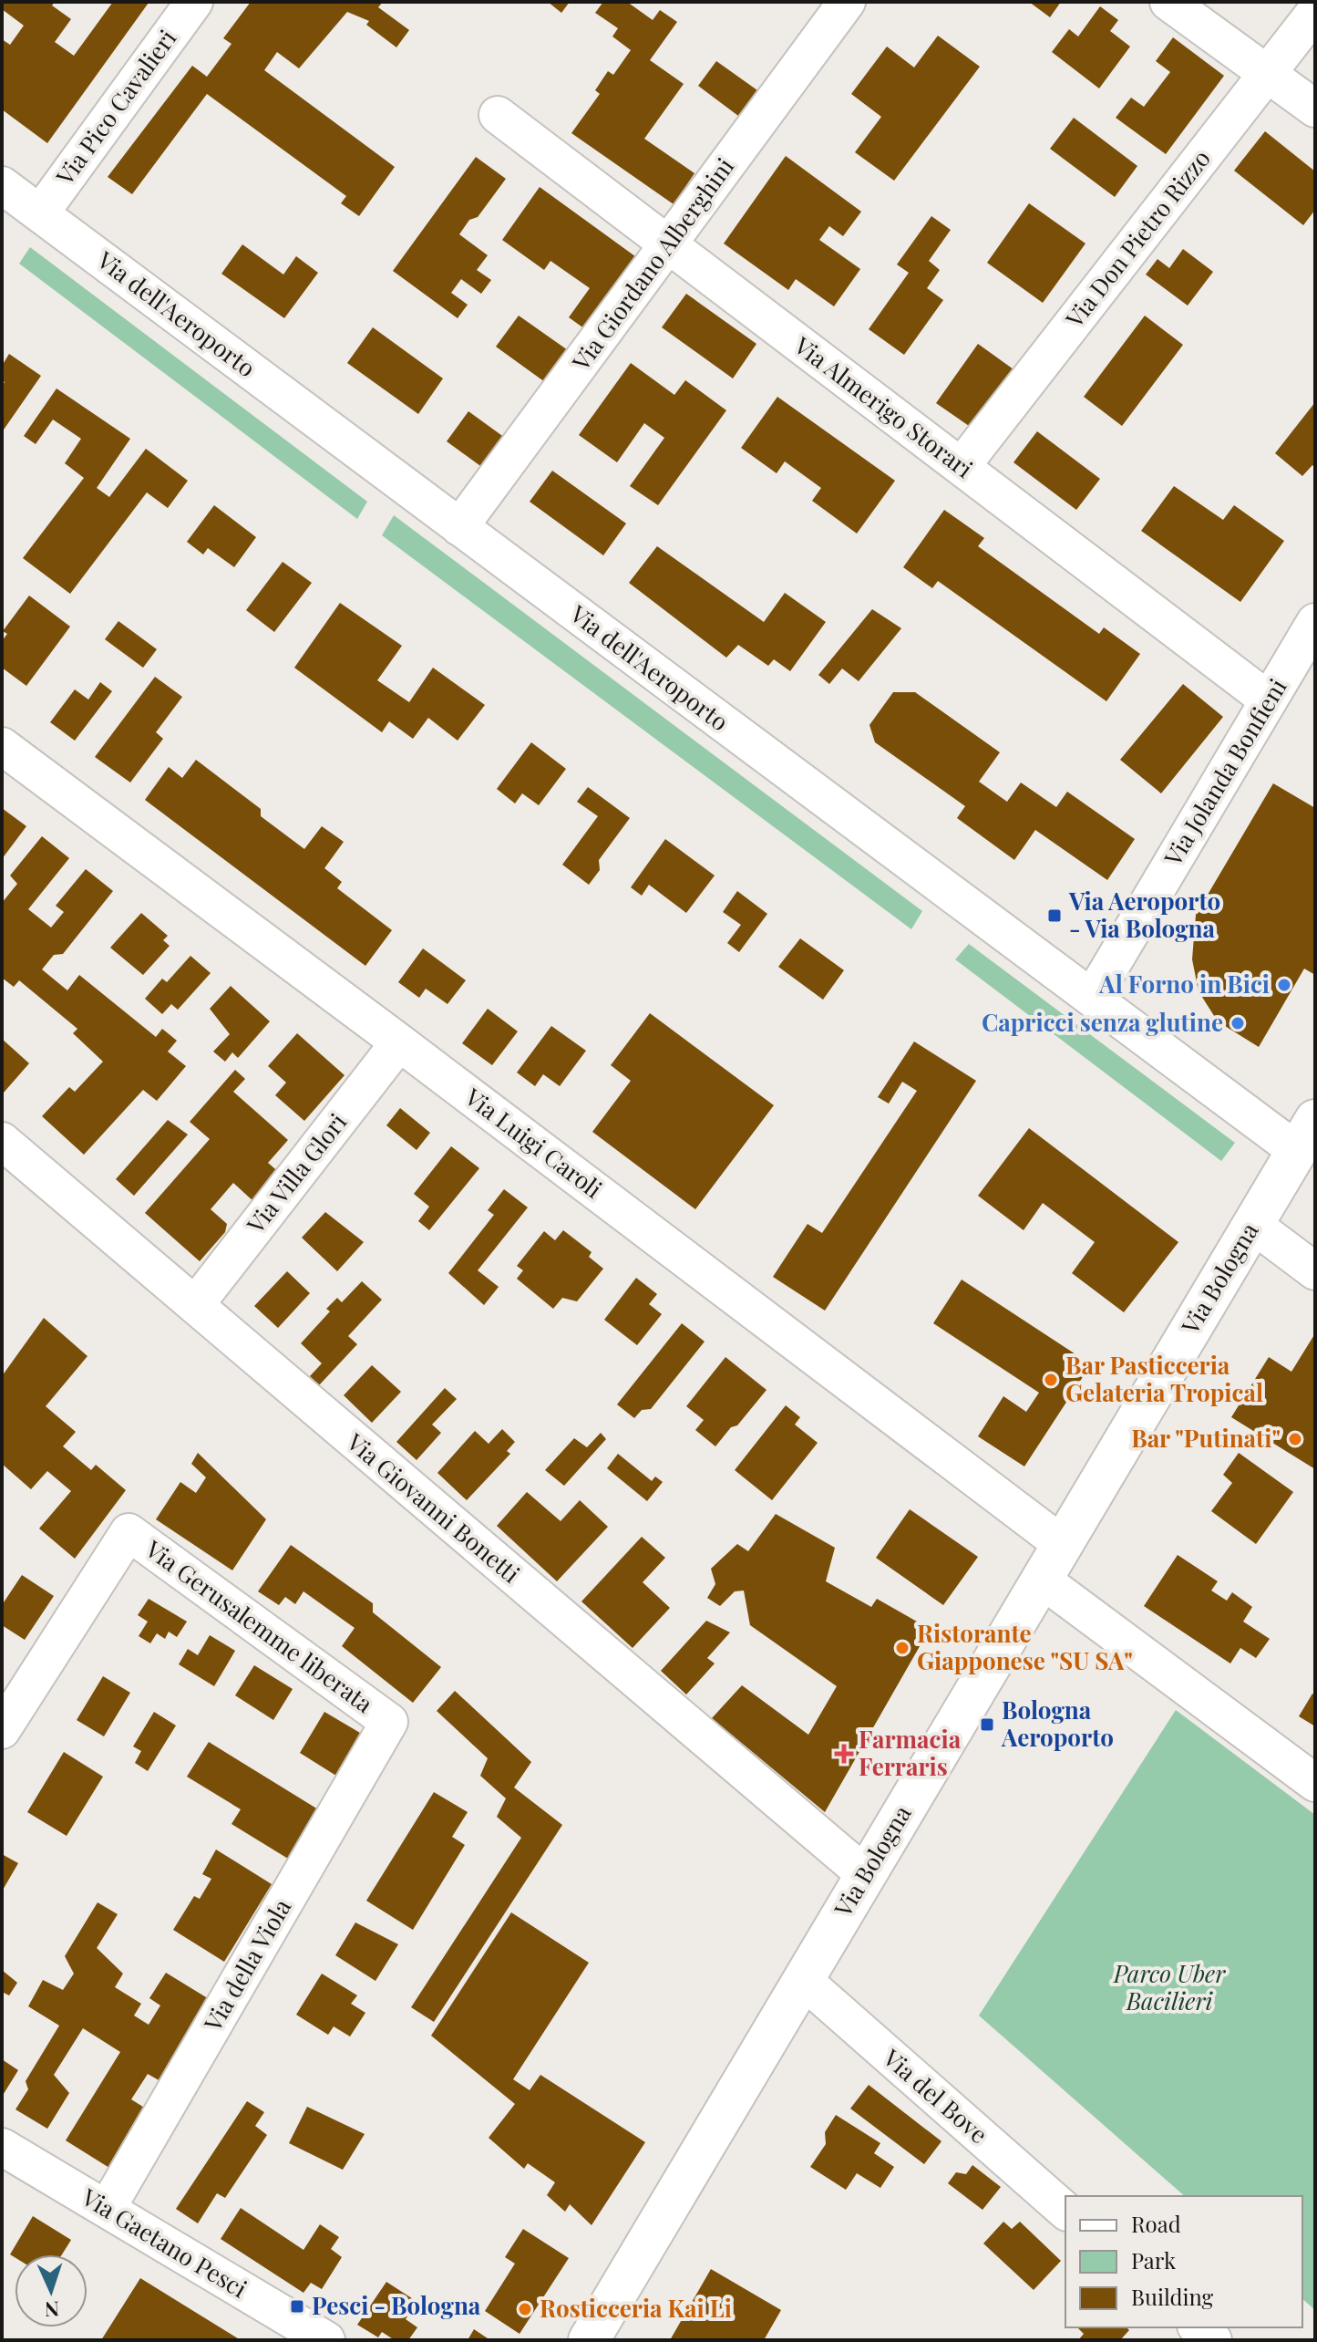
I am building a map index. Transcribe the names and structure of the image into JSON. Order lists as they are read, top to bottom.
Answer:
{
  "streets": {
    "street": [
      "Via Pico Cavalieri",
      "Via Don Pietro Rizzo",
      "Via Giordano Alberghini",
      "Via dell'Aeroporto",
      "Via Almerigo Storari",
      "Via Jolanda Bonfieni",
      "Via Luigi Caroli",
      "Via Villa Glori",
      "Via Bologna",
      "Via Giovanni Bonetti",
      "Via Gerusalemme liberata",
      "Via della Viola",
      "Via del Bove",
      "Via Gaetano Pesci"
    ]
  },
  "crossings": [
    ["Via Pico Cavalieri", "Via dell'Aeroporto"],
    ["Via Don Pietro Rizzo", "Via Almerigo Storari"],
    ["Via Giordano Alberghini", "Via dell'Aeroporto"],
    ["Via Giordano Alberghini", "Via Almerigo Storari"],
    ["Via dell'Aeroporto", "Via Jolanda Bonfieni"],
    ["Via dell'Aeroporto", "Via Bologna"],
    ["Via Almerigo Storari", "Via Jolanda Bonfieni"],
    ["Via Luigi Caroli", "Via Villa Glori"],
    ["Via Luigi Caroli", "Via Bologna"],
    ["Via Villa Glori", "Via Giovanni Bonetti"],
    ["Via Bologna", "Via Giovanni Bonetti"],
    ["Via Bologna", "Via del Bove"],
    ["Via Gerusalemme liberata", "Via della Viola"],
    ["Via della Viola", "Via Gaetano Pesci"]
  ],
  "parks": ["Parco Uber Bacilieri"],
  "places": {
    "transit": ["Via Aeroporto - Via Bologna", "Bologna Aeroporto", "Pesci - Bologna"],
    "other": [
      "Al Forno in Bici",
      "Capricci senza glutine",
      "Bar Pasticceria Gelateria Tropical",
      "Bar \"Putinati\"",
      "Ristorante Giapponese \"SU SA\"",
      "Rosticceria Kai Li"
    ],
    "health": ["Farmacia Ferraris"]
  },
  "legend": ["Road", "Park", "Building"],
  "north": "bottom"
}
